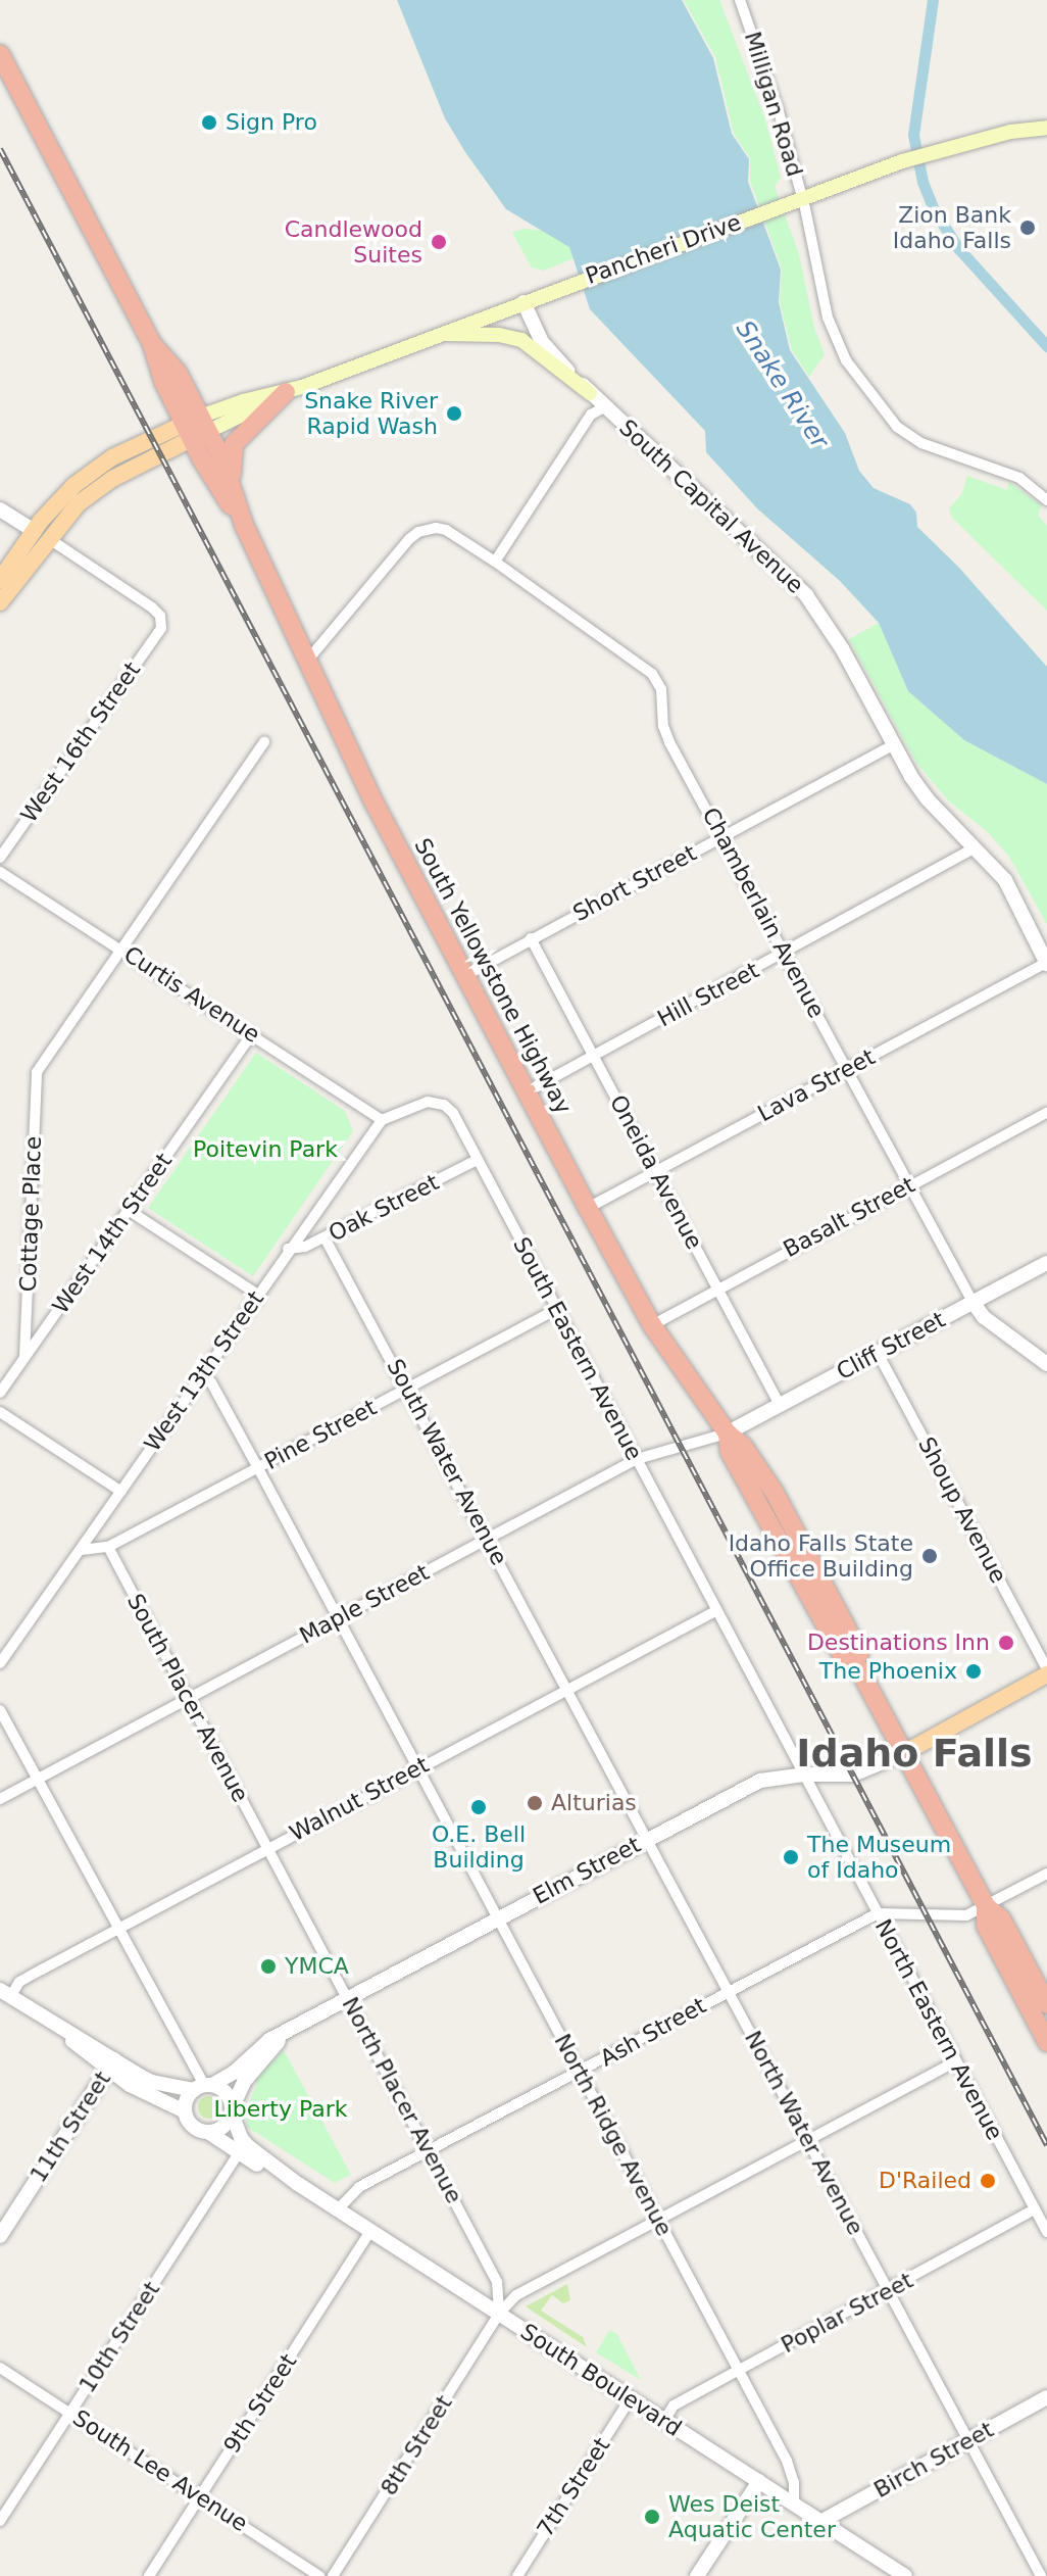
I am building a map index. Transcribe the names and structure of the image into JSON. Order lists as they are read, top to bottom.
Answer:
{
  "streets": {
    "highway": ["South Yellowstone Highway"],
    "main road": ["Pancheri Drive"],
    "street": [
      "Milligan Road",
      "South Capital Avenue",
      "West 16th Street",
      "Short Street",
      "Chamberlain Avenue",
      "Curtis Avenue",
      "Hill Street",
      "Lava Street",
      "Oneida Avenue",
      "Oak Street",
      "Cottage Place",
      "Basalt Street",
      "West 14th Street",
      "Cliff Street",
      "South Eastern Avenue",
      "West 13th Street",
      "Pine Street",
      "South Water Avenue",
      "Shoup Avenue",
      "Maple Street",
      "South Placer Avenue",
      "Walnut Street",
      "Elm Street",
      "North Eastern Avenue",
      "Ash Street",
      "North Placer Avenue",
      "11th Street",
      "North Water Avenue",
      "North Ridge Avenue",
      "Poplar Street",
      "10th Street",
      "South Boulevard",
      "9th Street",
      "8th Street",
      "Birch Street",
      "South Lee Avenue",
      "7th Street"
    ]
  },
  "crossings": [
    ["Milligan Road", "Pancheri Drive"],
    ["Pancheri Drive", "South Capital Avenue"],
    ["Pancheri Drive", "South Yellowstone Highway"],
    ["South Capital Avenue", "Short Street"],
    ["South Capital Avenue", "Hill Street"],
    ["South Capital Avenue", "Lava Street"],
    ["Short Street", "Chamberlain Avenue"],
    ["Short Street", "South Yellowstone Highway"],
    ["Short Street", "Oneida Avenue"],
    ["Chamberlain Avenue", "South Yellowstone Highway"],
    ["Chamberlain Avenue", "Hill Street"],
    ["Chamberlain Avenue", "Lava Street"],
    ["Chamberlain Avenue", "Basalt Street"],
    ["Chamberlain Avenue", "Cliff Street"],
    ["South Yellowstone Highway", "Hill Street"],
    ["South Yellowstone Highway", "Lava Street"],
    ["South Yellowstone Highway", "Basalt Street"],
    ["South Yellowstone Highway", "Cliff Street"],
    ["South Yellowstone Highway", "Maple Street"],
    ["South Yellowstone Highway", "Elm Street"],
    ["Curtis Avenue", "Cottage Place"],
    ["Curtis Avenue", "West 14th Street"],
    ["Curtis Avenue", "South Eastern Avenue"],
    ["Curtis Avenue", "West 13th Street"],
    ["Hill Street", "Oneida Avenue"],
    ["Lava Street", "Oneida Avenue"],
    ["Oneida Avenue", "Basalt Street"],
    ["Oneida Avenue", "Cliff Street"],
    ["Oak Street", "South Eastern Avenue"],
    ["Oak Street", "West 13th Street"],
    ["Oak Street", "South Water Avenue"],
    ["Cottage Place", "West 14th Street"],
    ["Cliff Street", "Shoup Avenue"],
    ["Cliff Street", "Maple Street"],
    ["South Eastern Avenue", "West 13th Street"],
    ["South Eastern Avenue", "Pine Street"],
    ["South Eastern Avenue", "Maple Street"],
    ["South Eastern Avenue", "Walnut Street"],
    ["South Eastern Avenue", "North Eastern Avenue"],
    ["West 13th Street", "Pine Street"],
    ["West 13th Street", "North Ridge Avenue"],
    ["Pine Street", "South Water Avenue"],
    ["Pine Street", "South Placer Avenue"],
    ["Pine Street", "North Ridge Avenue"],
    ["South Water Avenue", "Maple Street"],
    ["South Water Avenue", "Walnut Street"],
    ["South Water Avenue", "North Water Avenue"],
    ["Maple Street", "South Placer Avenue"],
    ["Maple Street", "North Ridge Avenue"],
    ["South Placer Avenue", "Walnut Street"],
    ["South Placer Avenue", "North Placer Avenue"],
    ["Walnut Street", "North Eastern Avenue"],
    ["Walnut Street", "North Placer Avenue"],
    ["Walnut Street", "North Water Avenue"],
    ["Walnut Street", "North Ridge Avenue"],
    ["Elm Street", "North Eastern Avenue"],
    ["Elm Street", "North Placer Avenue"],
    ["Elm Street", "North Water Avenue"],
    ["Elm Street", "North Ridge Avenue"],
    ["Elm Street", "South Boulevard"],
    ["North Eastern Avenue", "Ash Street"],
    ["North Eastern Avenue", "Poplar Street"],
    ["North Eastern Avenue", "8th Street"],
    ["Ash Street", "North Placer Avenue"],
    ["Ash Street", "North Water Avenue"],
    ["Ash Street", "North Ridge Avenue"],
    ["Ash Street", "South Boulevard"],
    ["North Placer Avenue", "South Boulevard"],
    ["North Placer Avenue", "8th Street"],
    ["North Water Avenue", "Poplar Street"],
    ["North Water Avenue", "8th Street"],
    ["North Water Avenue", "Birch Street"],
    ["North Ridge Avenue", "Poplar Street"],
    ["North Ridge Avenue", "South Boulevard"],
    ["North Ridge Avenue", "8th Street"],
    ["Poplar Street", "South Boulevard"],
    ["10th Street", "South Boulevard"],
    ["10th Street", "South Lee Avenue"],
    ["South Boulevard", "9th Street"],
    ["South Boulevard", "8th Street"],
    ["South Boulevard", "Birch Street"],
    ["South Boulevard", "7th Street"],
    ["9th Street", "South Lee Avenue"]
  ],
  "districts": ["Idaho Falls"],
  "water": ["Snake River"],
  "parks": ["Poitevin Park", "Liberty Park"],
  "places": [
    "Sign Pro",
    "Zion Bank Idaho Falls",
    "Candlewood Suites",
    "Snake River Rapid Wash",
    "Idaho Falls State Office Building",
    "Destinations Inn",
    "The Phoenix",
    "Alturias",
    "O.E. Bell Building",
    "The Museum of Idaho",
    "YMCA",
    "D'Railed",
    "Wes Deist Aquatic Center"
  ]
}
